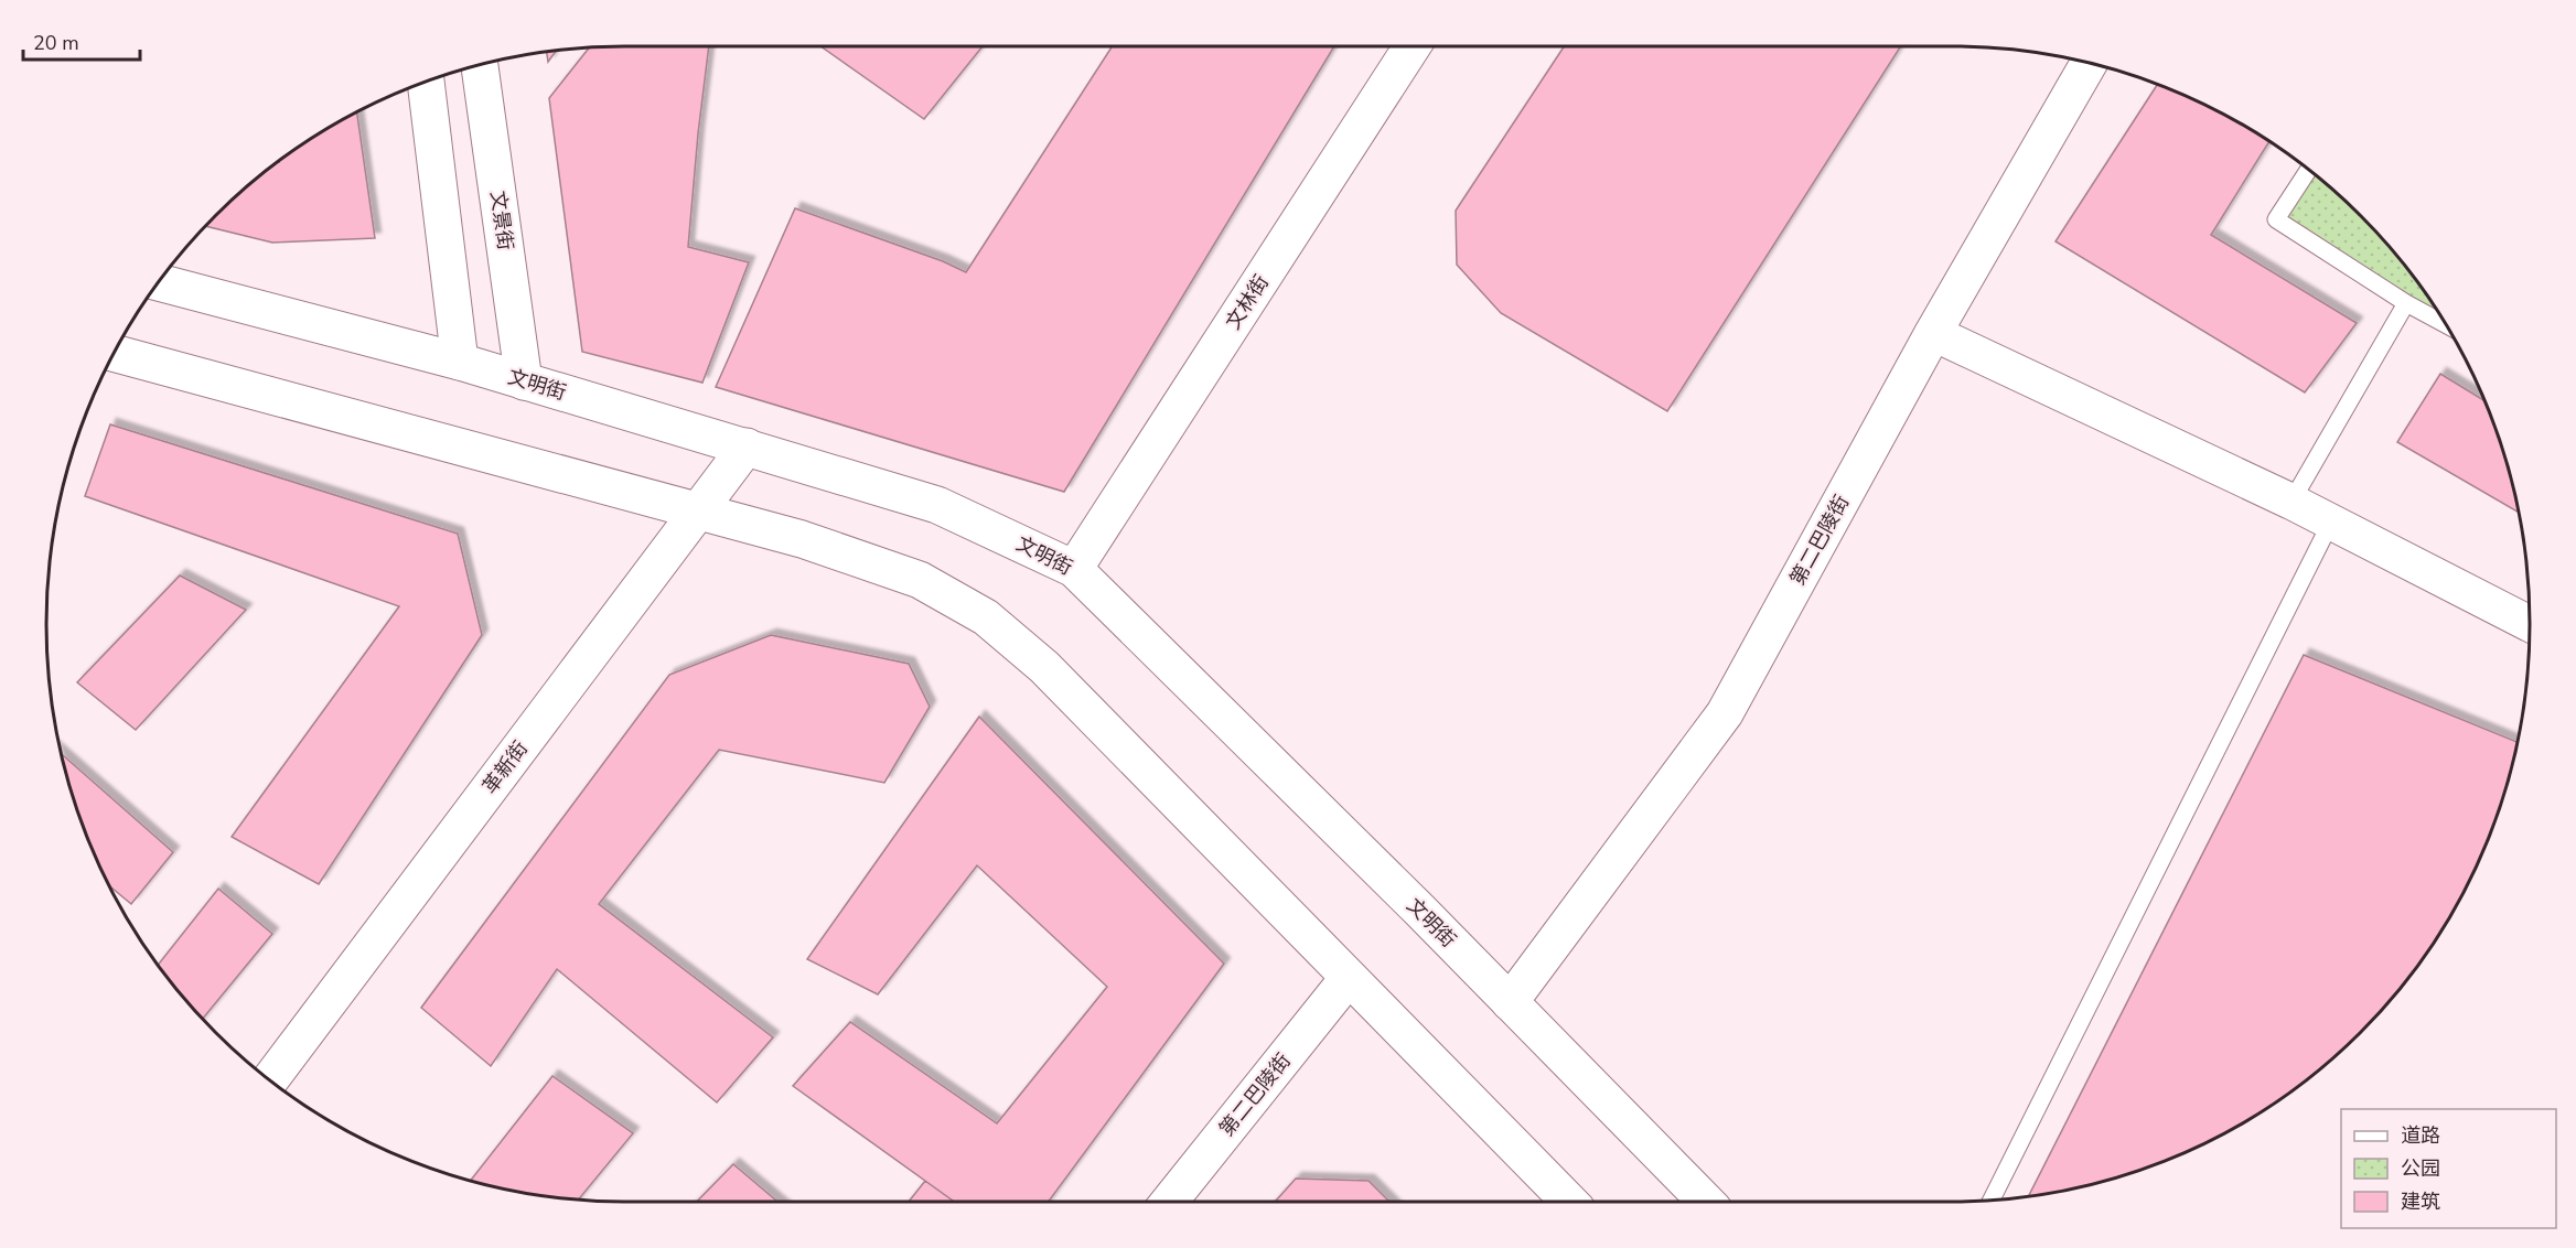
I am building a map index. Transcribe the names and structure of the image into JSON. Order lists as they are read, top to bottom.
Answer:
{
  "streets": {
    "main road": [
      "文景街",
      "文林街",
      "文明街",
      "第二巴陵街",
      "革新街"
    ]
  },
  "crossings": [
    ["文景街", "文明街"],
    ["文林街", "文明街"],
    ["文明街", "第二巴陵街"],
    ["文明街", "革新街"]
  ],
  "legend": ["道路", "公园", "建筑"],
  "scale_bar": "20 m"
}
